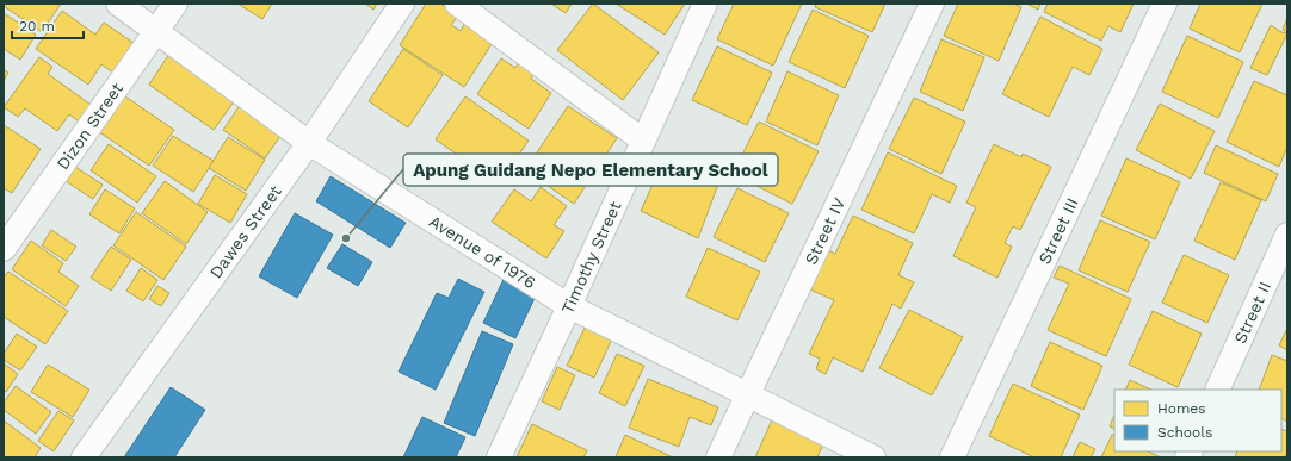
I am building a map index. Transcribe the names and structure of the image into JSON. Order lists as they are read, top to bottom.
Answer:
{
  "streets": {
    "street": [
      "Dizon Street",
      "Street IV",
      "Dawes Street",
      "Street III",
      "Avenue of 1976",
      "Timothy Street",
      "Street II"
    ]
  },
  "crossings": [
    ["Dizon Street", "Avenue of 1976"],
    ["Street IV", "Avenue of 1976"],
    ["Dawes Street", "Avenue of 1976"],
    ["Avenue of 1976", "Timothy Street"]
  ],
  "places": ["Apung Guidang Nepo Elementary School"],
  "legend": ["Homes", "Schools"],
  "scale_bar": "20 m"
}
